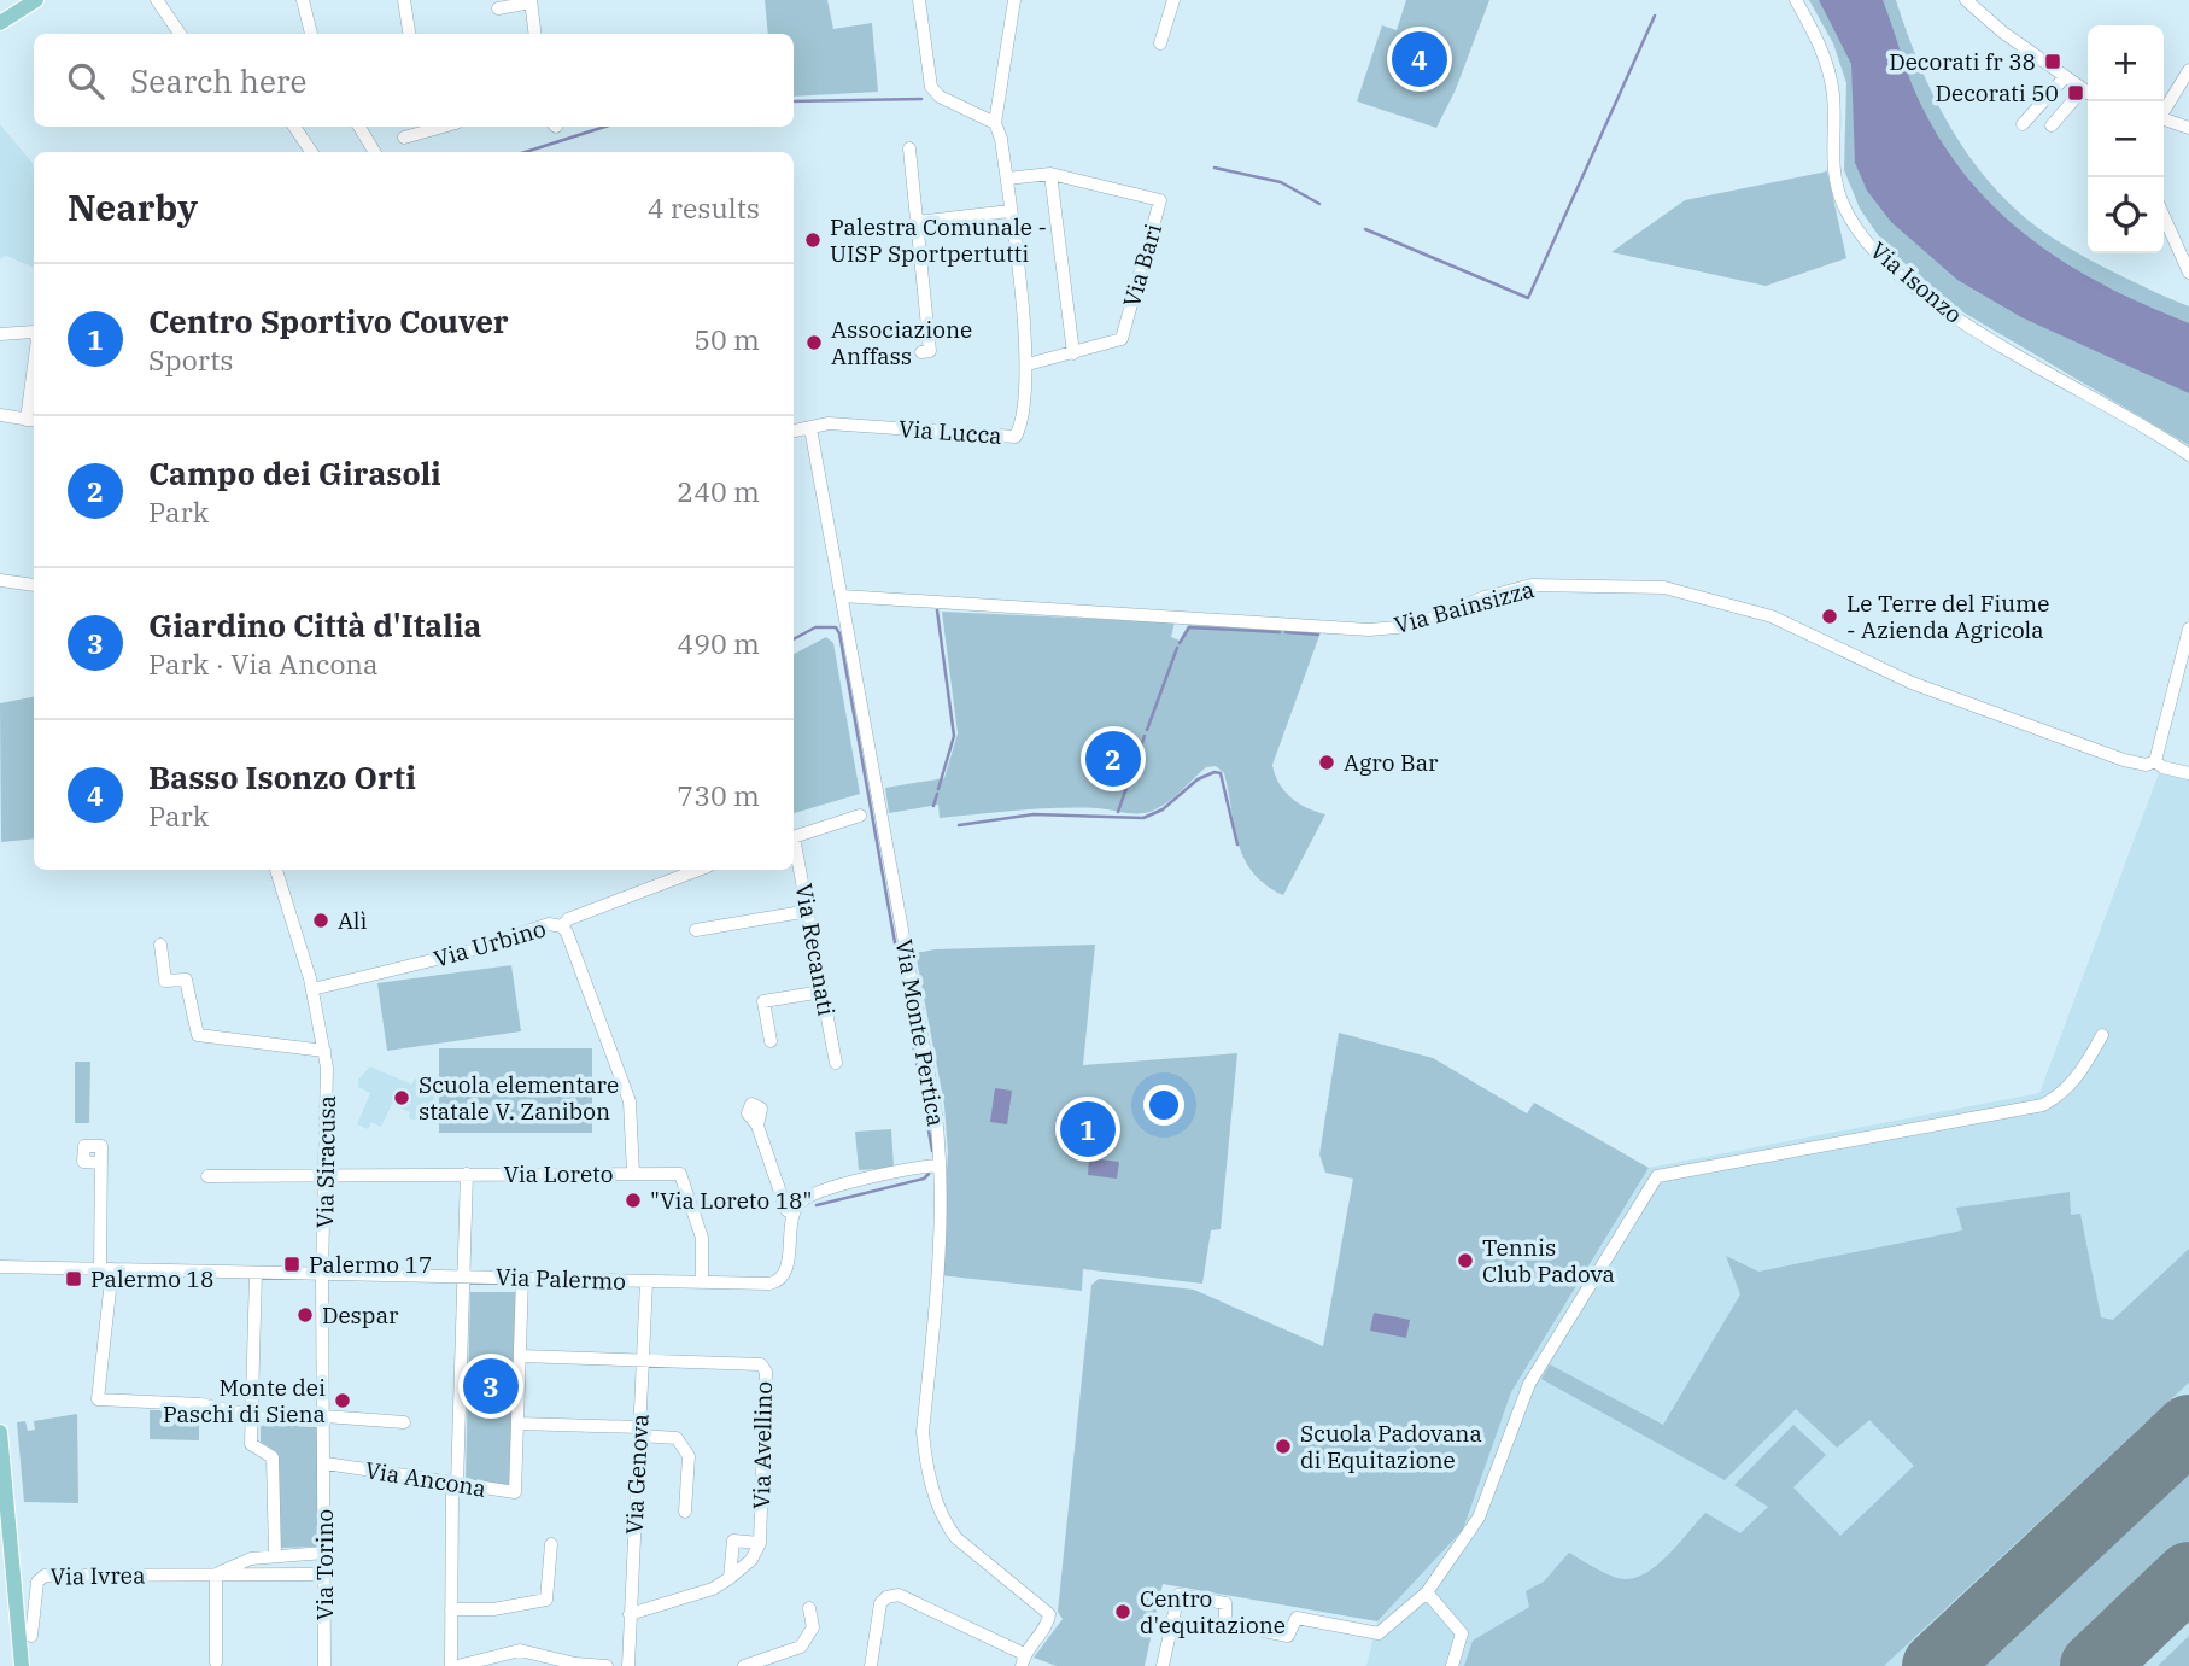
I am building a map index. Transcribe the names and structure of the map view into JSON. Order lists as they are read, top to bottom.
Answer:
{
  "streets": {
    "street": [
      "Via Bari",
      "Via Isonzo",
      "Via Lucca",
      "Via Bainsizza",
      "Via Urbino",
      "Via Recanati",
      "Via Monte Pertica",
      "Via Siracusa",
      "Via Loreto",
      "Via Palermo",
      "Via Avellino",
      "Via Genova",
      "Via Ancona",
      "Via Torino",
      "Via Ivrea"
    ]
  },
  "crossings": [
    ["Via Bari", "Via Lucca"],
    ["Via Lucca", "Via Monte Pertica"],
    ["Via Bainsizza", "Via Monte Pertica"],
    ["Via Urbino", "Via Siracusa"],
    ["Via Siracusa", "Via Loreto"],
    ["Via Siracusa", "Via Palermo"],
    ["Via Siracusa", "Via Torino"],
    ["Via Loreto", "Via Palermo"],
    ["Via Palermo", "Via Genova"],
    ["Via Palermo", "Via Ancona"],
    ["Via Avellino", "Via Genova"],
    ["Via Ancona", "Via Torino"],
    ["Via Torino", "Via Ivrea"]
  ],
  "places": {
    "transit": [
      "Decorati fr 38",
      "Decorati 50",
      "Palermo 17",
      "Palermo 18"
    ],
    "other": [
      "Palestra Comunale - UISP Sportpertutti",
      "Associazione Anffass",
      "Le Terre del Fiume - Azienda Agricola",
      "Agro Bar",
      "Alì",
      "Scuola elementare statale V. Zanibon",
      "\"Via Loreto 18\"",
      "Tennis Club Padova",
      "Despar",
      "Monte dei Paschi di Siena",
      "Scuola Padovana di Equitazione",
      "Centro d'equitazione"
    ]
  },
  "page": {
    "map_buttons": ["+", "−"],
    "pins": [
      "4",
      "2",
      "1",
      "3"
    ],
    "search": "Search here",
    "heading": ["Nearby", "4 results"],
    "list": [
      {
        "mark": "1",
        "name": "Centro Sportivo Couver",
        "note": "Sports",
        "value": "50 m"
      },
      {
        "mark": "2",
        "name": "Campo dei Girasoli",
        "note": "Park",
        "value": "240 m"
      },
      {
        "mark": "3",
        "name": "Giardino Città d'Italia",
        "note": "Park · Via Ancona",
        "value": "490 m"
      },
      {
        "mark": "4",
        "name": "Basso Isonzo Orti",
        "note": "Park",
        "value": "730 m"
      }
    ]
  }
}
